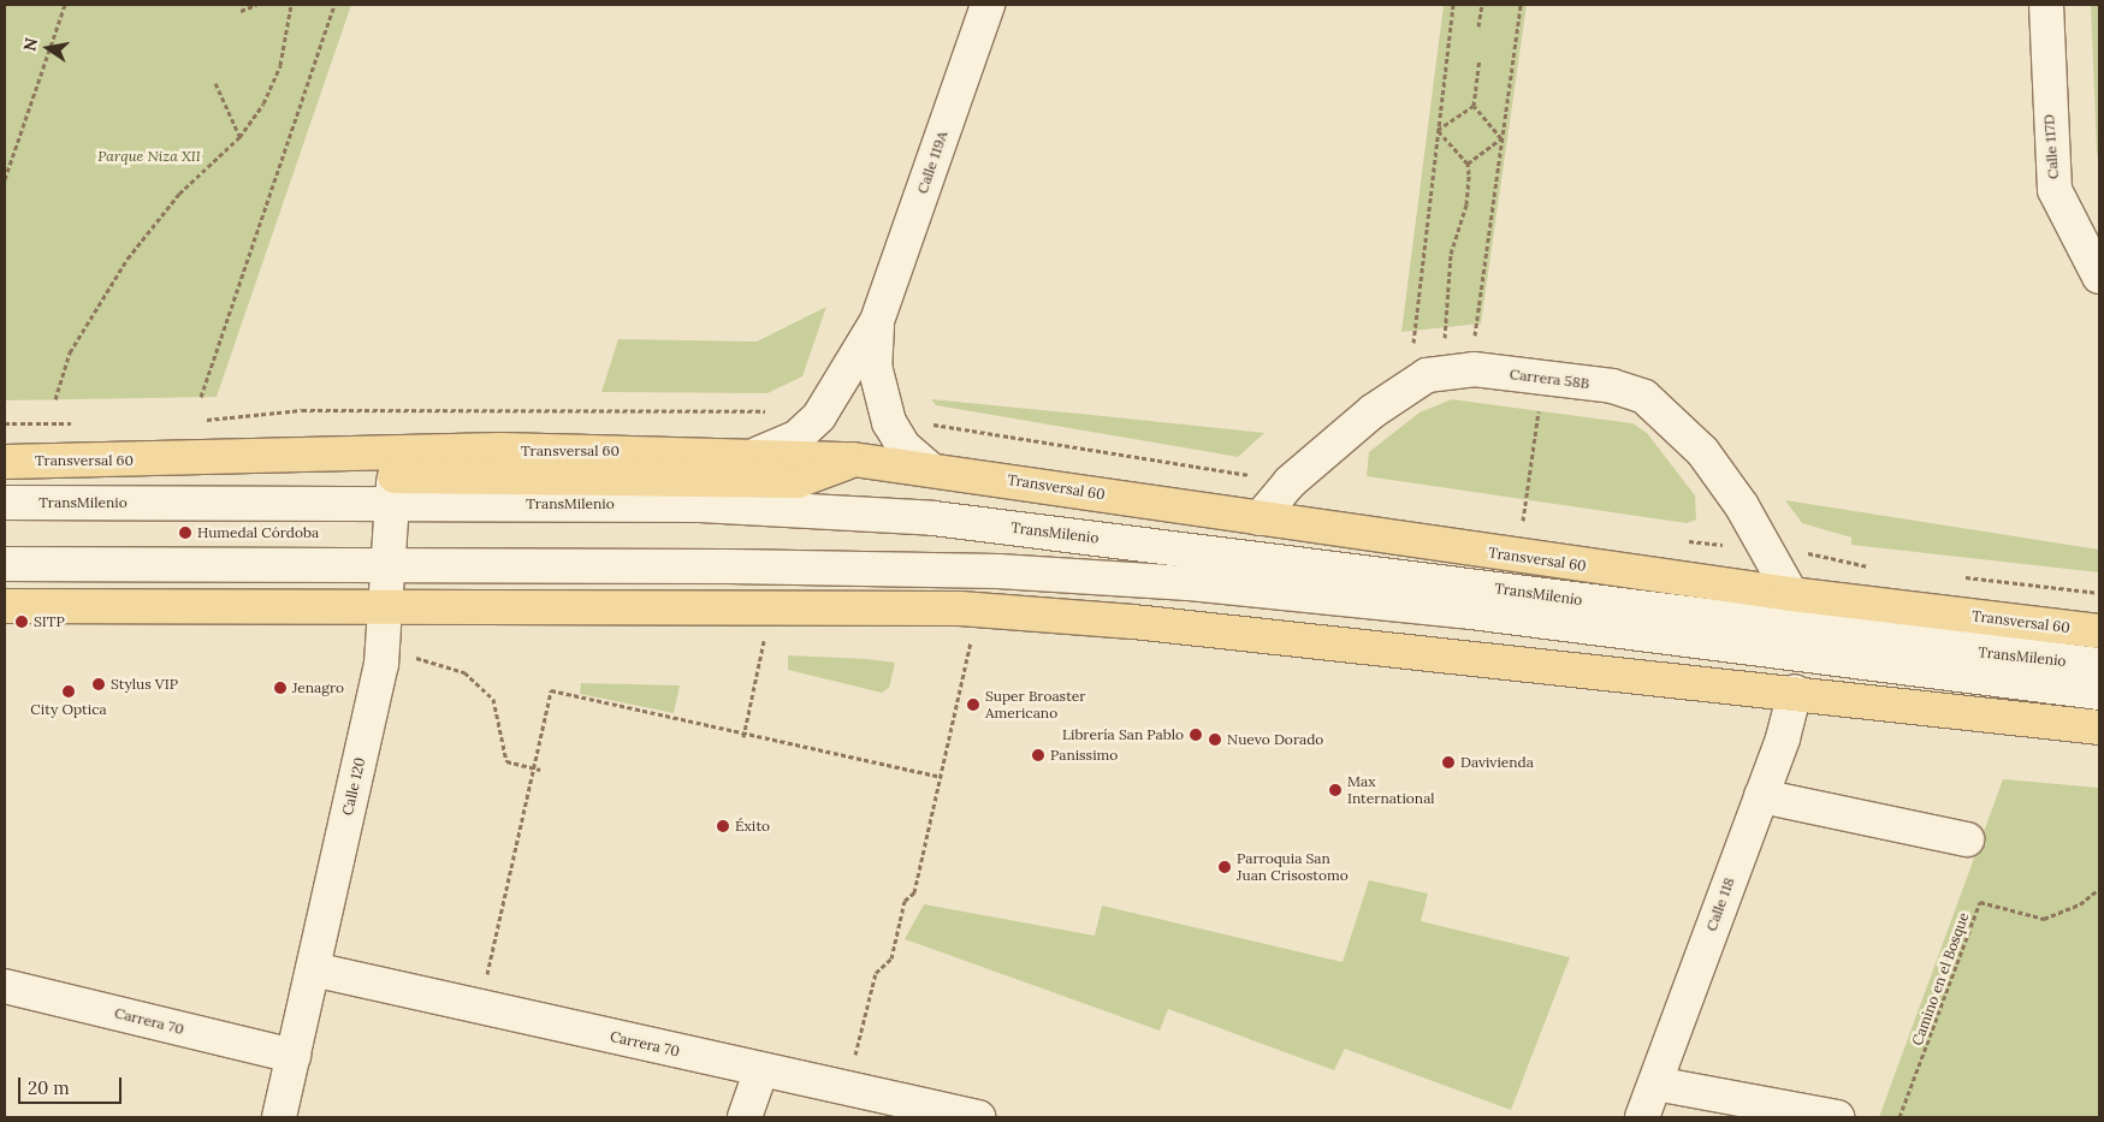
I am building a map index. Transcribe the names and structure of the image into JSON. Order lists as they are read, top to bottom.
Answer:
{
  "streets": {
    "main road": ["Transversal 60"],
    "street": [
      "Calle 117D",
      "Calle 119A",
      "Carrera 58B",
      "TransMilenio",
      "Calle 120",
      "Calle 118",
      "Carrera 70"
    ],
    "path": ["Camino en el Bosque"]
  },
  "crossings": [
    ["Calle 119A", "Transversal 60"],
    ["Carrera 58B", "Transversal 60"],
    ["Transversal 60", "TransMilenio"],
    ["Transversal 60", "Calle 120"],
    ["TransMilenio", "Calle 120"],
    ["Calle 120", "Carrera 70"]
  ],
  "parks": ["Parque Niza XII"],
  "places": [
    "Humedal Córdoba",
    "SITP",
    "Stylus VIP",
    "Jenagro",
    "City Optica",
    "Super Broaster Americano",
    "Librería San Pablo",
    "Nuevo Dorado",
    "Panissimo",
    "Davivienda",
    "Max International",
    "Éxito",
    "Parroquia San Juan Crisostomo"
  ],
  "scale_bar": "20 m",
  "north": "left"
}
